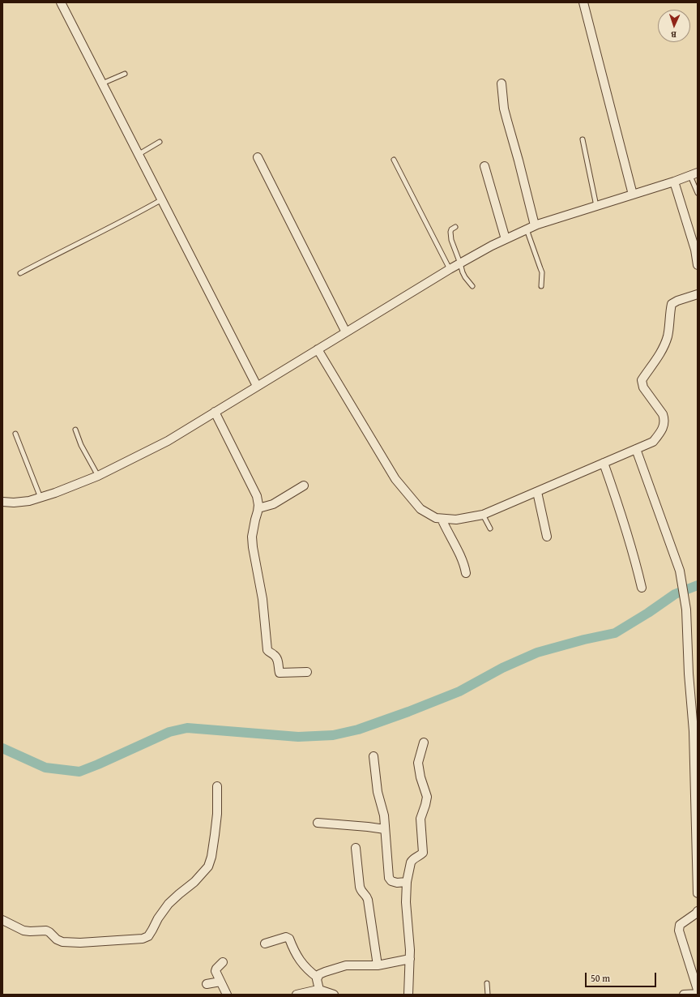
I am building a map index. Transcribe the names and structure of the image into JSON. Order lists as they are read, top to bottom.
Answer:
{
  "scale_bar": "50 m",
  "north": "bottom"
}
